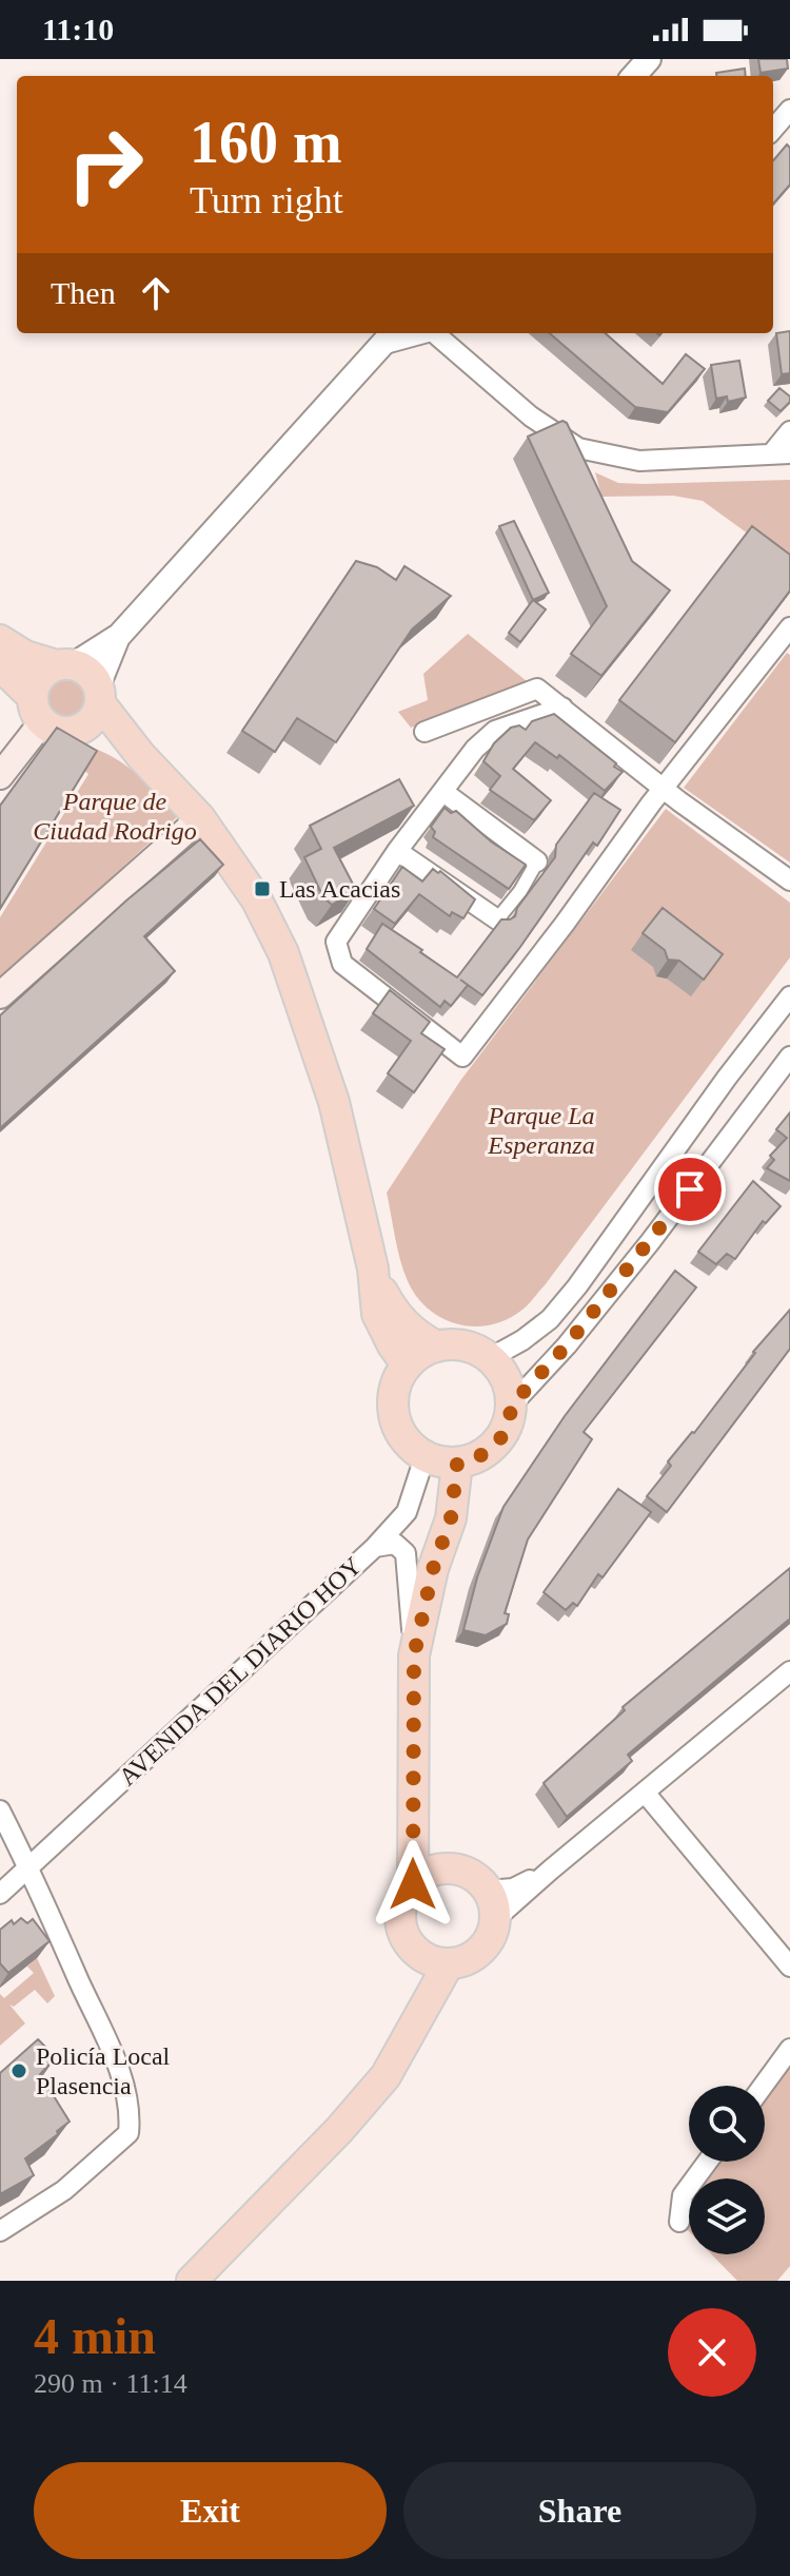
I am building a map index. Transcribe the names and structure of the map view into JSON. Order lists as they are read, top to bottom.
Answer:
{
  "streets": {
    "street": ["AVENIDA DEL DIARIO HOY"]
  },
  "parks": ["Parque de Ciudad Rodrigo", "Parque La Esperanza"],
  "places": {
    "transit": ["Las Acacias"],
    "other": ["Policía Local Plasencia"]
  },
  "page": {
    "status": "11:10",
    "turn": ["160 m", "Turn right"],
    "then": "Then",
    "heading": ["4 min", "290 m · 11:14"],
    "buttons": ["Exit", "Share"]
  }
}
